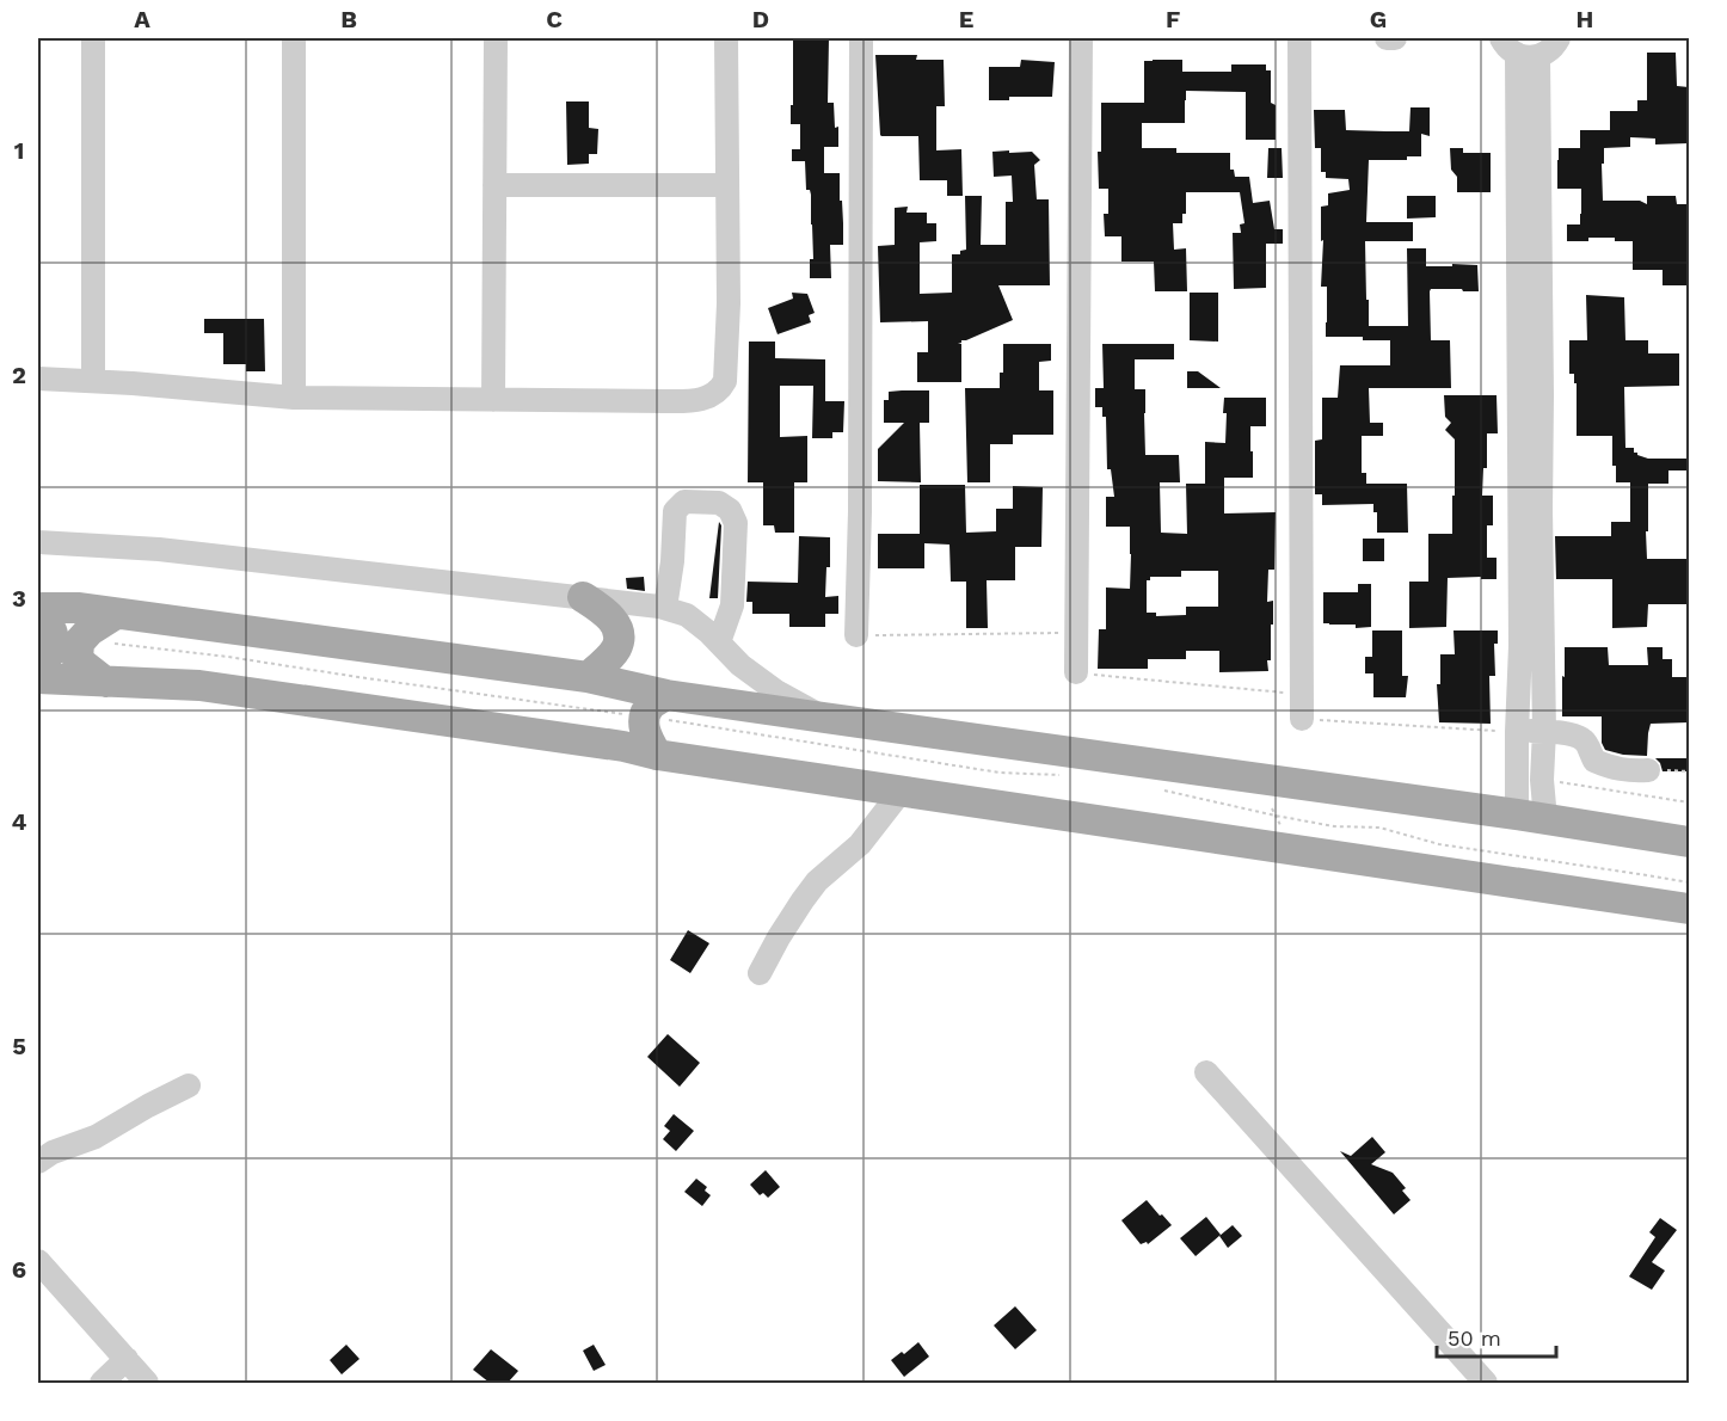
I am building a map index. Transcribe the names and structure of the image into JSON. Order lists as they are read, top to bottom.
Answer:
{
  "scale_bar": "50 m",
  "grid": {
    "columns": [
      "A",
      "B",
      "C",
      "D",
      "E",
      "F",
      "G",
      "H"
    ],
    "rows": [
      "1",
      "2",
      "3",
      "4",
      "5",
      "6"
    ]
  }
}
